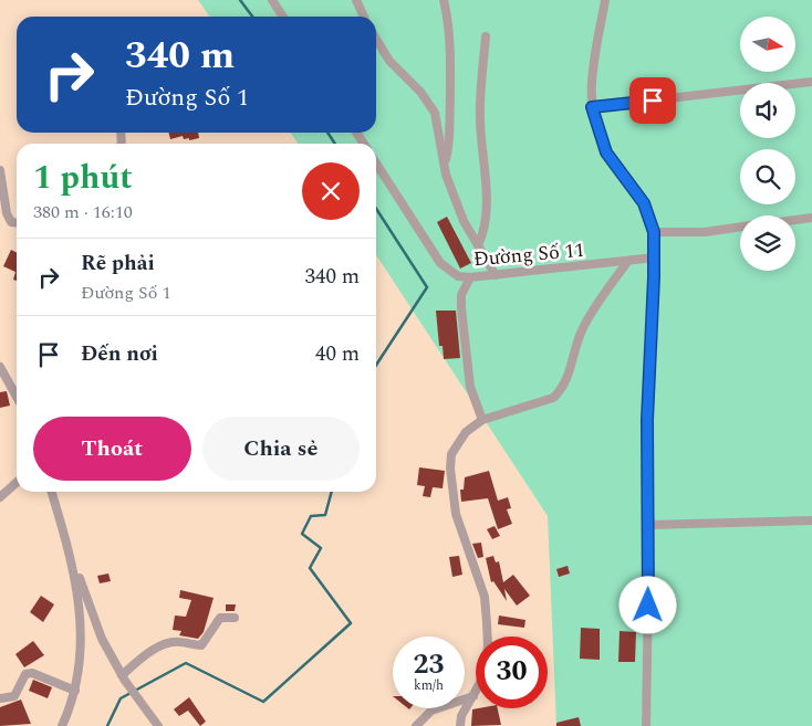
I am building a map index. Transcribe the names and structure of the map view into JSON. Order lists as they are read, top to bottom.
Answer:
{
  "streets": {
    "street": ["Đường Số 11"]
  },
  "north": "right",
  "page": {
    "turn": ["340 m", "Đường Số 1"],
    "heading": ["1 phút", "380 m · 16:10"],
    "list": [
      {
        "name": "Rẽ phải",
        "note": "Đường Số 1",
        "value": "340 m"
      },
      {
        "name": "Đến nơi",
        "value": "40 m"
      }
    ],
    "buttons": ["Thoát", "Chia sẻ"],
    "speed": "23 km/h",
    "limit": "30"
  }
}
